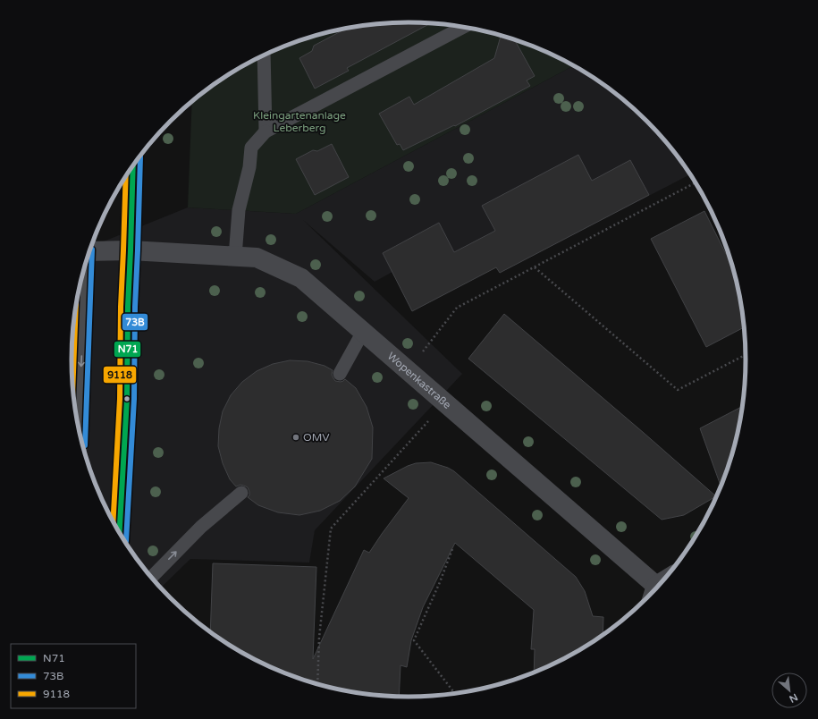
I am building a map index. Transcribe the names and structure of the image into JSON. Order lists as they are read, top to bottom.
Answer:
{
  "streets": {
    "street": ["Wopenkastraße"]
  },
  "parks": ["Kleingartenanlage Leberberg"],
  "places": ["OMV"],
  "lines": ["transit line 73B", "transit line N71", "transit line 9118"],
  "legend": ["N71", "73B", "9118"],
  "north": "bottom right"
}
